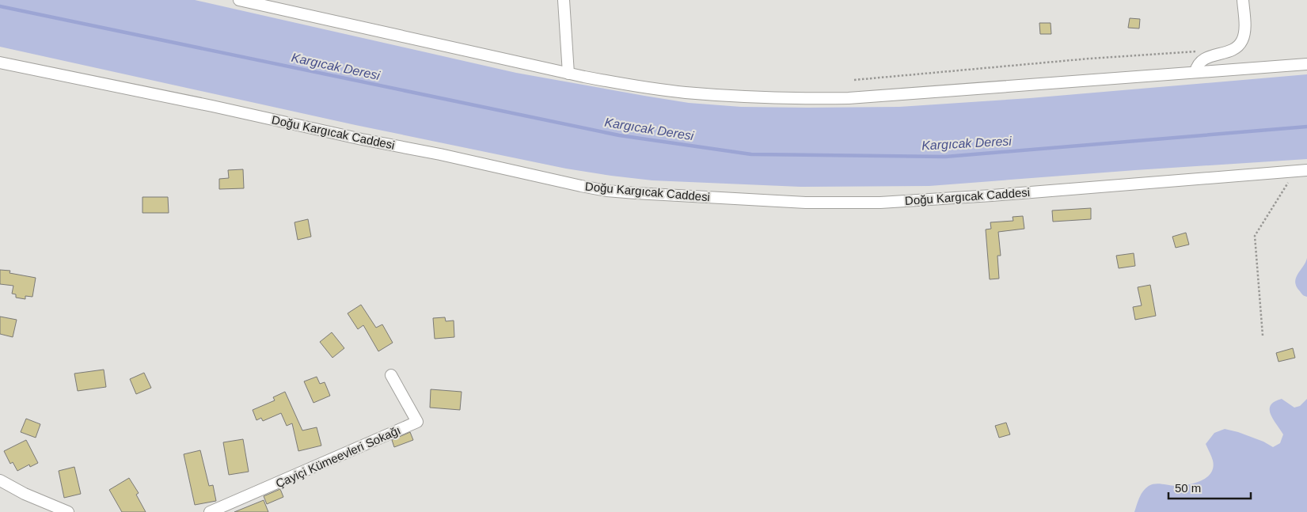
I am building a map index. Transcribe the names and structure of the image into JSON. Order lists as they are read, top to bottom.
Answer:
{
  "streets": {
    "street": ["Doğu Kargıcak Caddesi", "Çayiçi Kümeevleri Sokağı"]
  },
  "water": ["Kargıcak Deresi"],
  "scale_bar": "50 m"
}
